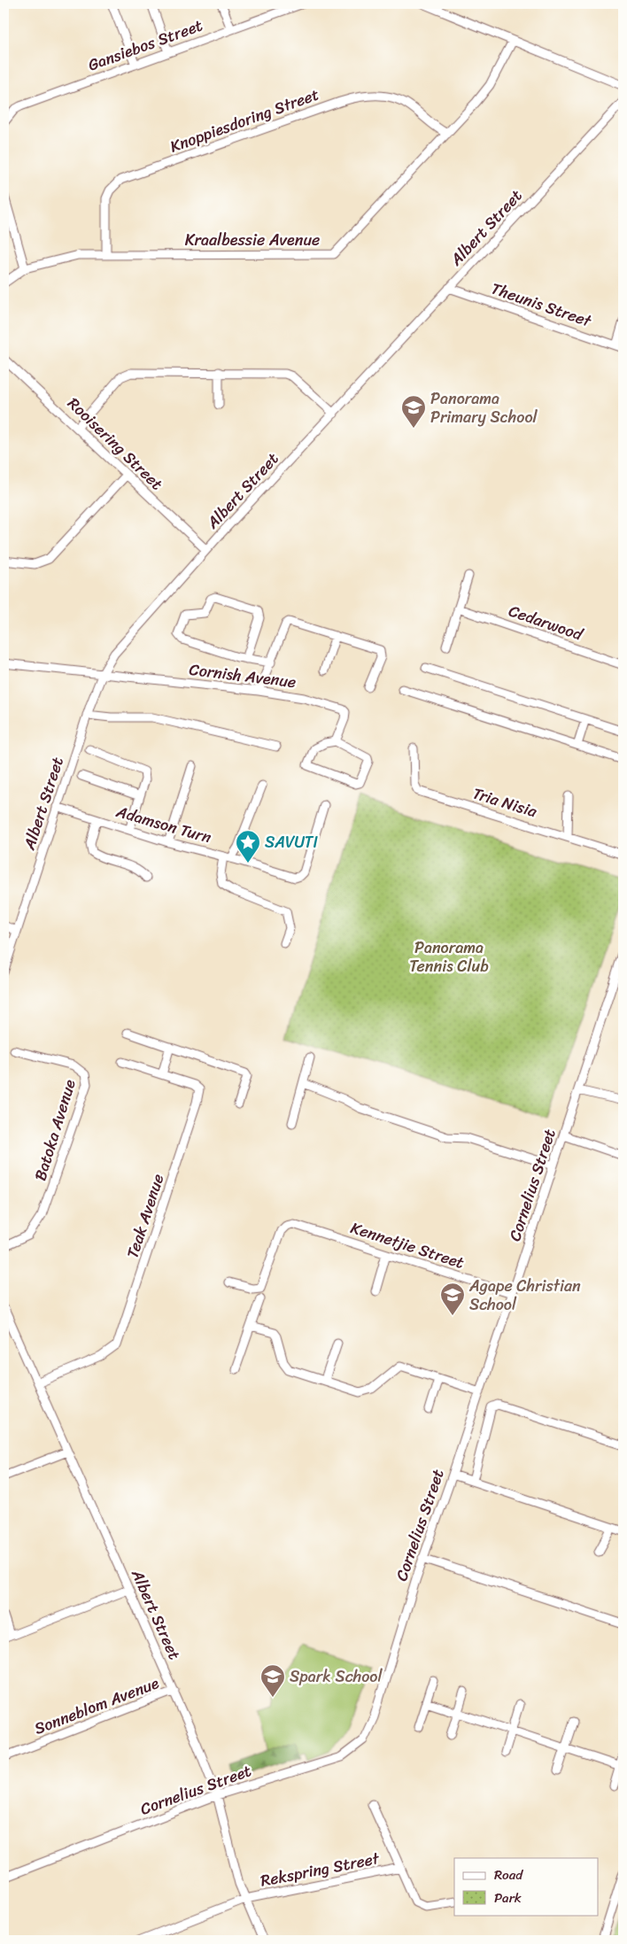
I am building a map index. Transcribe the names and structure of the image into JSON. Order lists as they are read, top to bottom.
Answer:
{
  "streets": {
    "street": [
      "Gansiebos Street",
      "Knoppiesdoring Street",
      "Albert Street",
      "Kraalbessie Avenue",
      "Theunis Street",
      "Rooisering Street",
      "Cedarwood",
      "Cornish Avenue",
      "Tria Nisia",
      "Adamson Turn",
      "Batoka Avenue",
      "Cornelius Street",
      "Teak Avenue",
      "Kennetjie Street",
      "Sonneblom Avenue",
      "Rekspring Street"
    ]
  },
  "crossings": [
    ["Knoppiesdoring Street", "Kraalbessie Avenue"],
    ["Albert Street", "Theunis Street"],
    ["Albert Street", "Rooisering Street"],
    ["Albert Street", "Cornish Avenue"],
    ["Albert Street", "Adamson Turn"],
    ["Albert Street", "Cornelius Street"],
    ["Albert Street", "Teak Avenue"],
    ["Albert Street", "Sonneblom Avenue"],
    ["Albert Street", "Rekspring Street"],
    ["Cornelius Street", "Kennetjie Street"]
  ],
  "parks": ["Panorama Tennis Club"],
  "places": {
    "school or university": ["Panorama Primary School", "Agape Christian School", "Spark School"],
    "place": ["SAVUTI"]
  },
  "legend": ["Road", "Park"]
}
